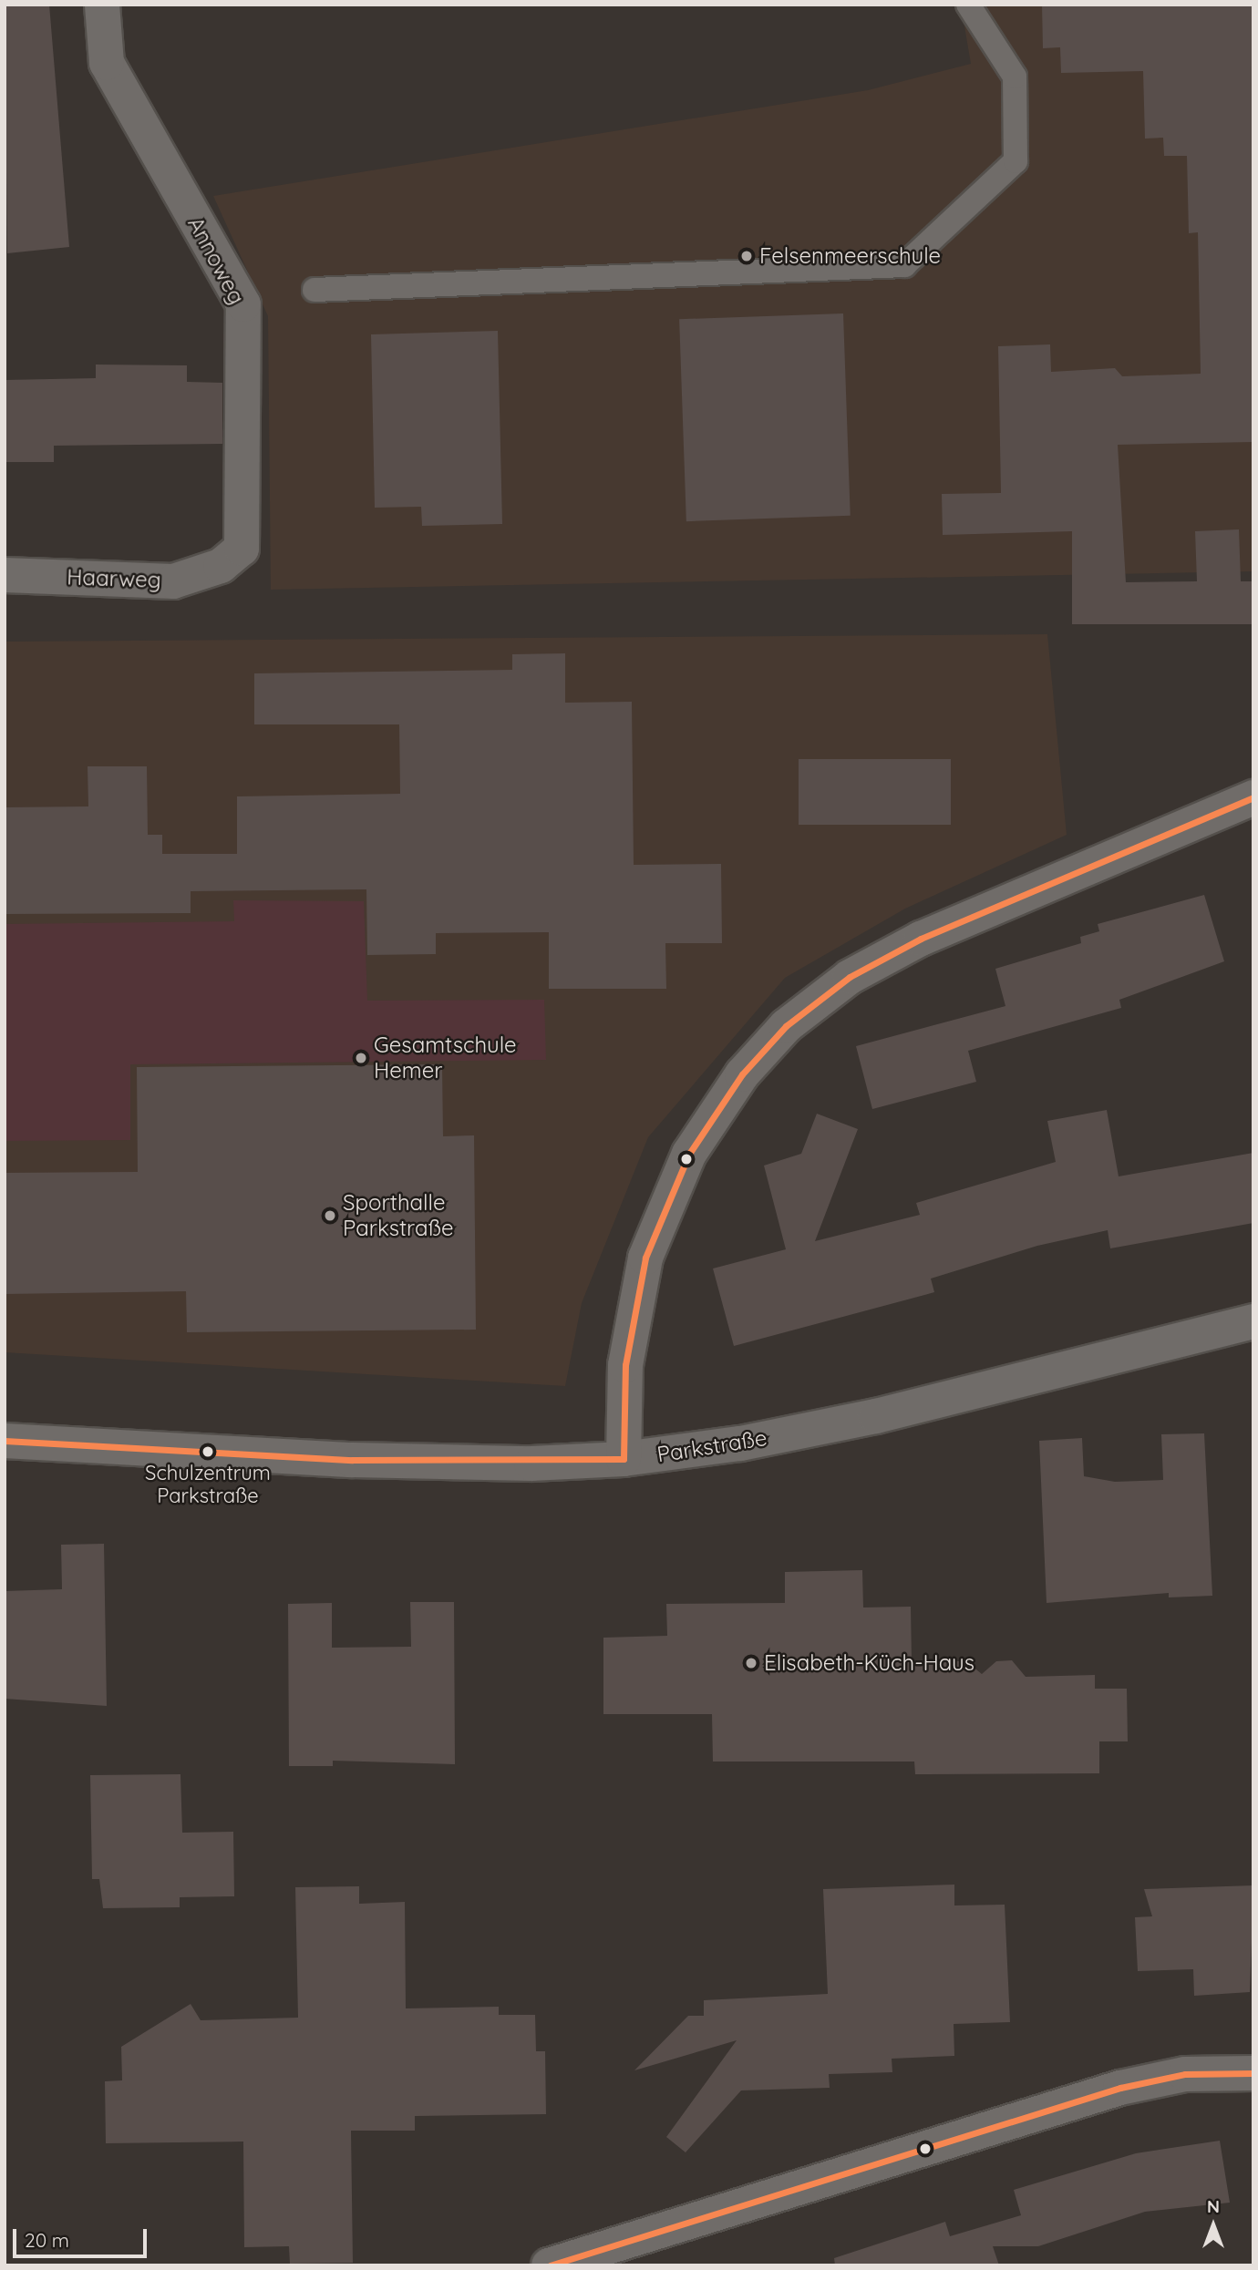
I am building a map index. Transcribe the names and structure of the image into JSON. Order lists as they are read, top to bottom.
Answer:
{
  "streets": {
    "street": ["Annoweg", "Haarweg", "Parkstraße"]
  },
  "crossings": [
    ["Annoweg", "Haarweg"]
  ],
  "places": [
    "Felsenmeerschule",
    "Gesamtschule Hemer",
    "Sporthalle Parkstraße",
    "Schulzentrum Parkstraße",
    "Elisabeth-Küch-Haus"
  ],
  "scale_bar": "20 m",
  "north": "top"
}
